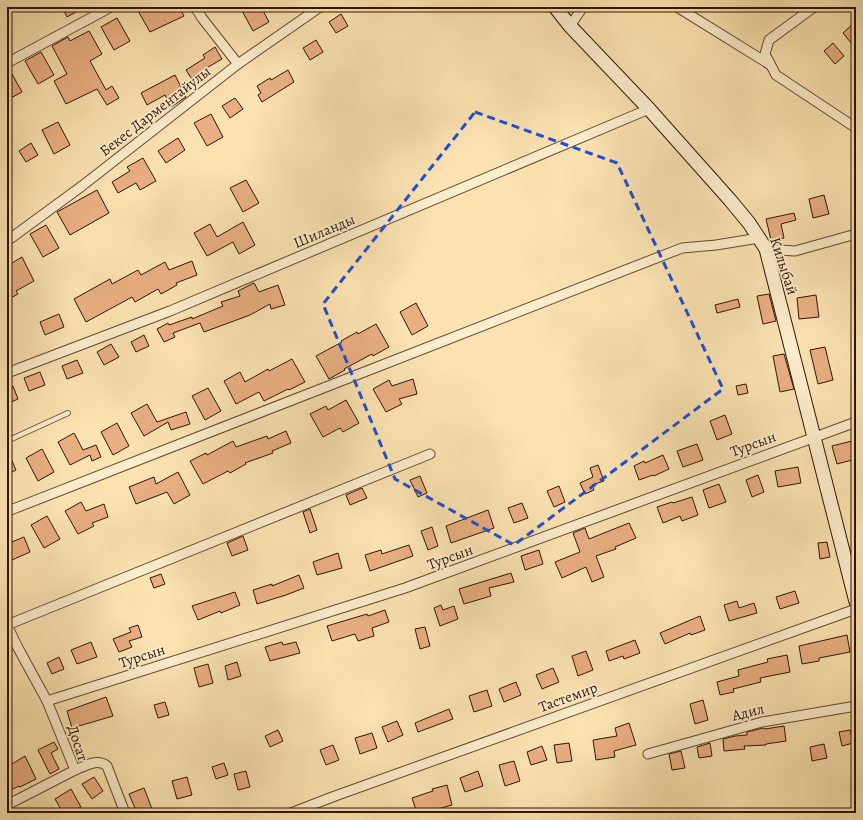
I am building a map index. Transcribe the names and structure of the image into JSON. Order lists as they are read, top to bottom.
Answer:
{
  "streets": {
    "street": [
      "Бекес Дарментайулы",
      "Шиланды",
      "Килыбай",
      "Турсын",
      "Тастемир",
      "Адил",
      "Досат"
    ]
  },
  "crossings": [
    ["Шиланды", "Килыбай"],
    ["Килыбай", "Турсын"],
    ["Турсын", "Досат"]
  ]
}
